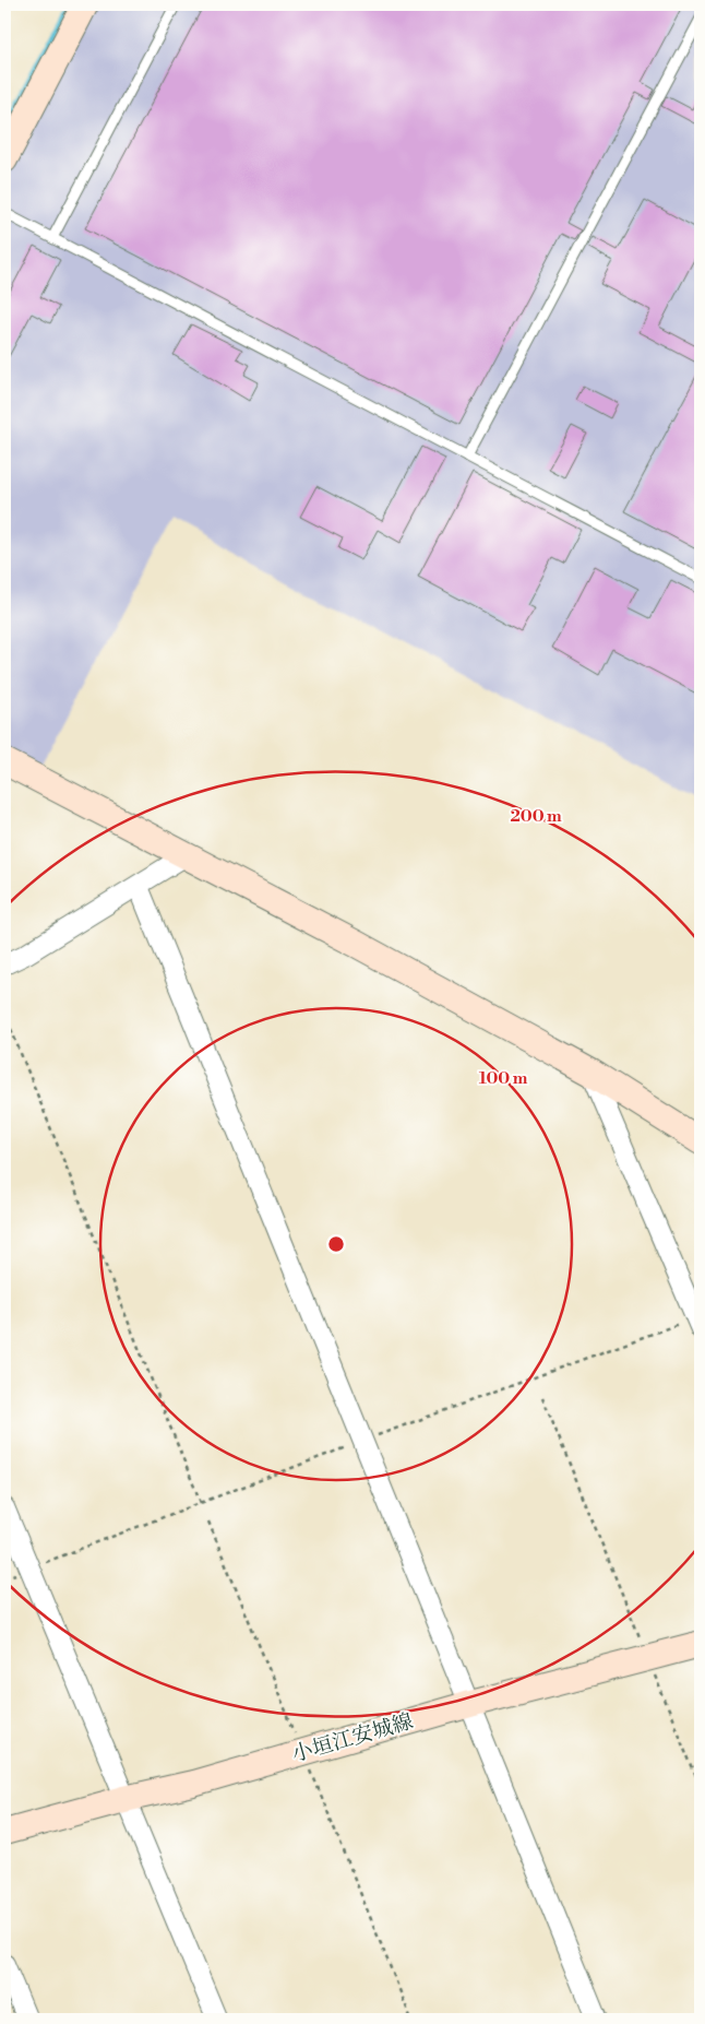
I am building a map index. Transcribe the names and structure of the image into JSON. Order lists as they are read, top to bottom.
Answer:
{
  "streets": {
    "street": ["小垣江安城線"]
  },
  "rings": ["200 m", "100 m"]
}
